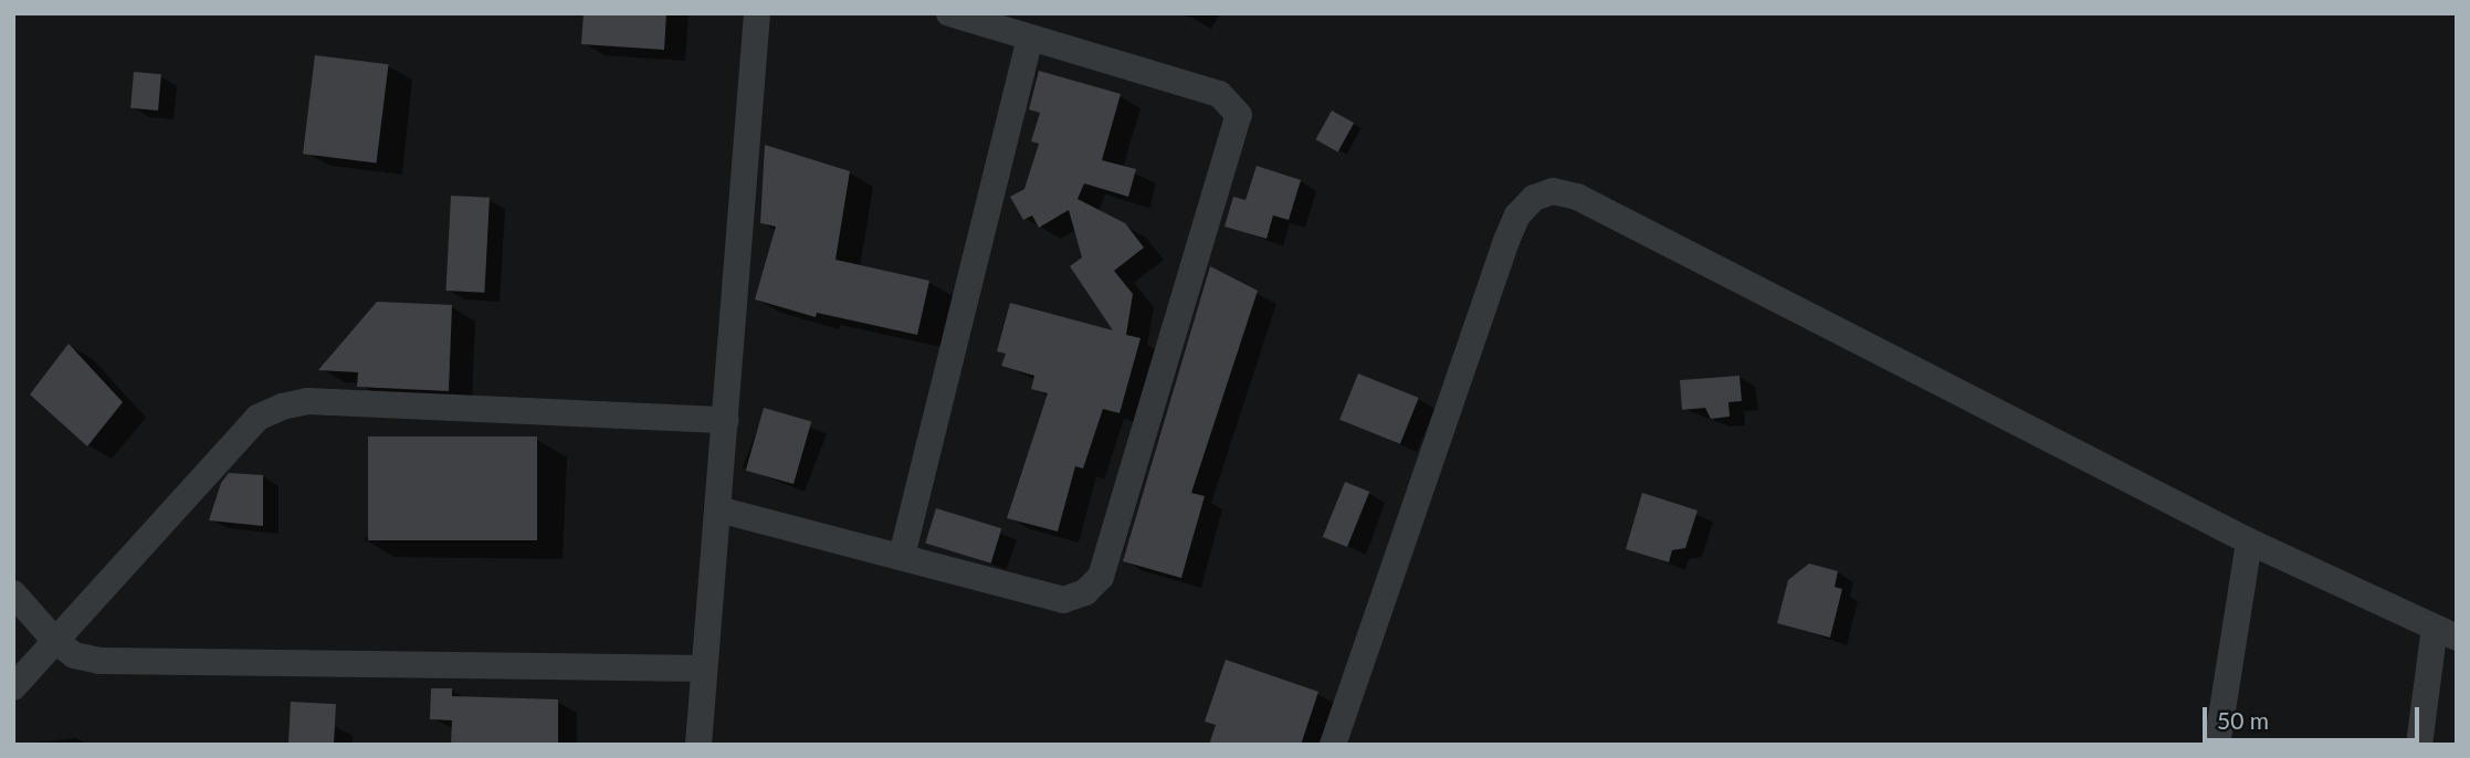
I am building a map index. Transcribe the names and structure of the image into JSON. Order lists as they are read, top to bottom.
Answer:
{
  "scale_bar": "50 m"
}
